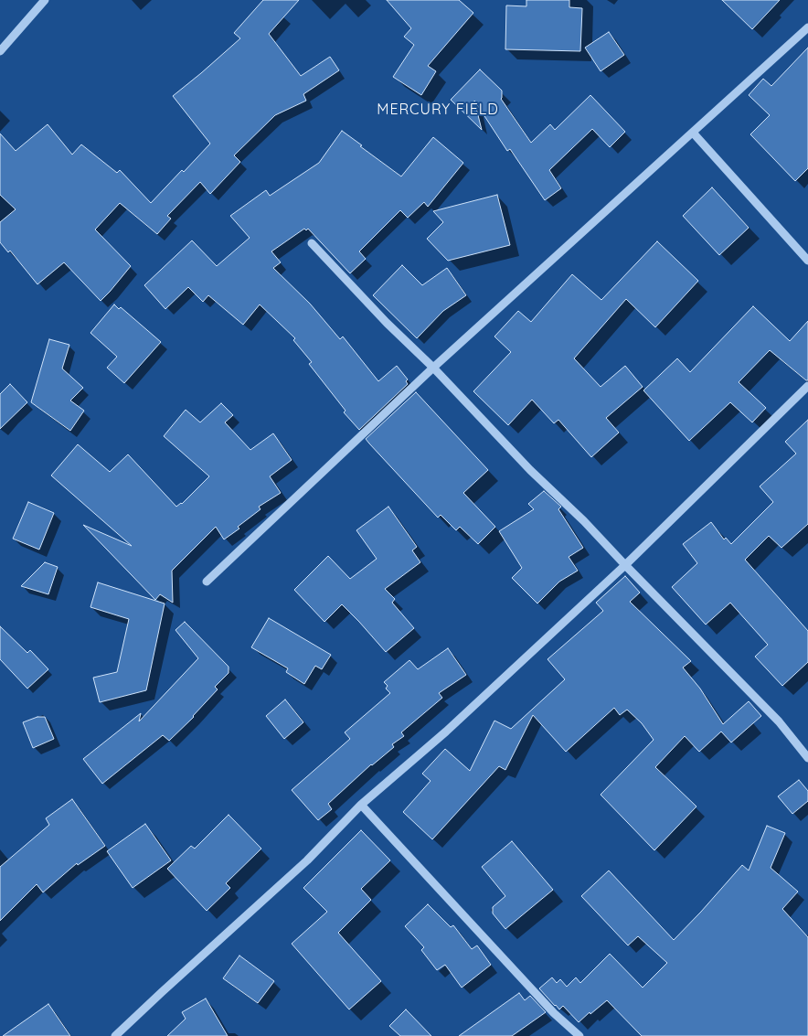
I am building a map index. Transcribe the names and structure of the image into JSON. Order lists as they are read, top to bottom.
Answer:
{
  "districts": ["MERCURY FIELD"]
}
